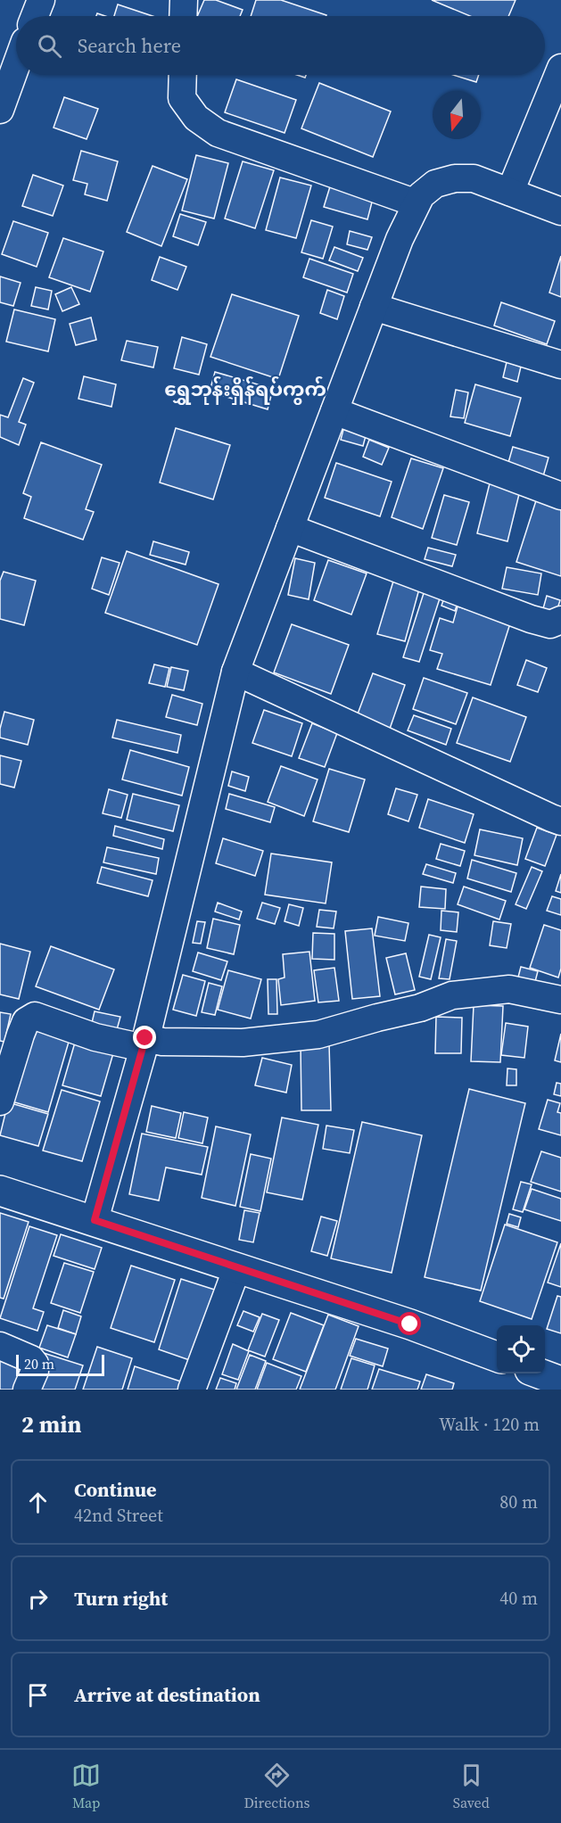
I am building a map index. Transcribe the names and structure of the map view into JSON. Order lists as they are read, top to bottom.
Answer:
{
  "districts": ["ရွှေဘုန်းရှိန်ရပ်ကွက်"],
  "scale_bar": "20 m",
  "north": "bottom",
  "page": {
    "search": "Search here",
    "scale": "20 m",
    "heading": ["2 min", "Walk · 120 m"],
    "list": [
      ["Continue", "42nd Street", "80 m"],
      ["Turn right", "40 m"],
      "Arrive at destination"
    ],
    "nav": ["Map", "Directions", "Saved"]
  }
}
